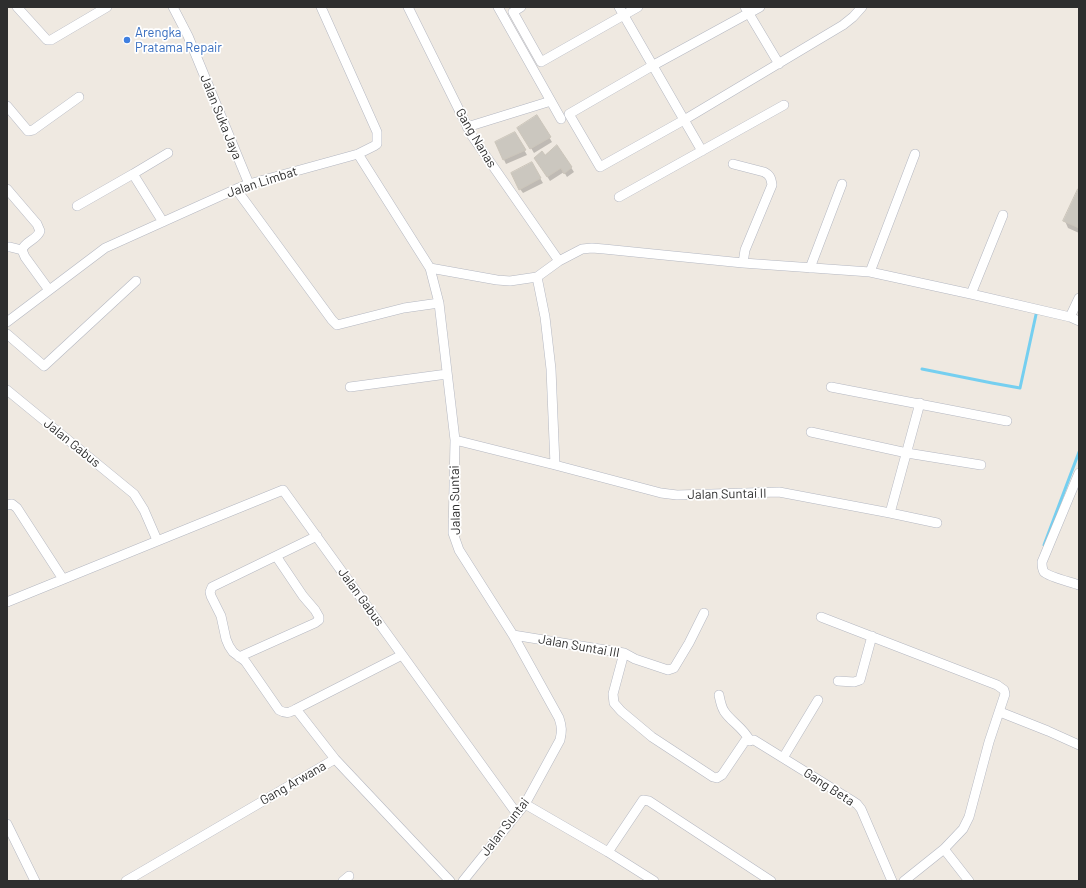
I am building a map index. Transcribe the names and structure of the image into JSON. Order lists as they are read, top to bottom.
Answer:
{
  "streets": {
    "street": [
      "Jalan Suka Jaya",
      "Gang Nanas",
      "Jalan Limbat",
      "Jalan Gabus",
      "Jalan Suntai II",
      "Jalan Suntai",
      "Jalan Suntai III",
      "Gang Arwana",
      "Gang Beta"
    ]
  },
  "crossings": [
    ["Jalan Suka Jaya", "Jalan Limbat"],
    ["Jalan Limbat", "Jalan Suntai"],
    ["Jalan Gabus", "Jalan Suntai"],
    ["Jalan Suntai II", "Jalan Suntai"],
    ["Jalan Suntai", "Jalan Suntai III"]
  ],
  "places": ["Arengka Pratama Repair"]
}
